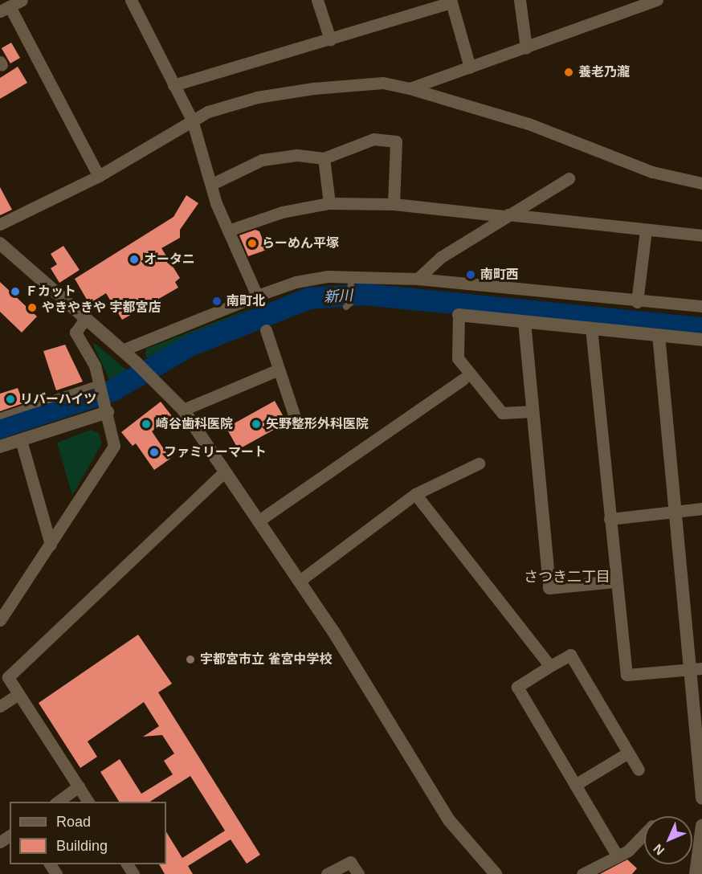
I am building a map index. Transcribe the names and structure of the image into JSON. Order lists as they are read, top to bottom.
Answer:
{
  "districts": ["さつき二丁目"],
  "water": ["新川"],
  "places": [
    "養老乃瀧",
    "らーめん平塚",
    "オータニ",
    "南町西",
    "Ｆカット",
    "南町北",
    "やきやきや 宇都宮店",
    "リバーハイツ",
    "崎谷歯科医院",
    "矢野整形外科医院",
    "ファミリーマート",
    "宇都宮市立 雀宮中学校"
  ],
  "legend": ["Road", "Building"],
  "north": "bottom left"
}
